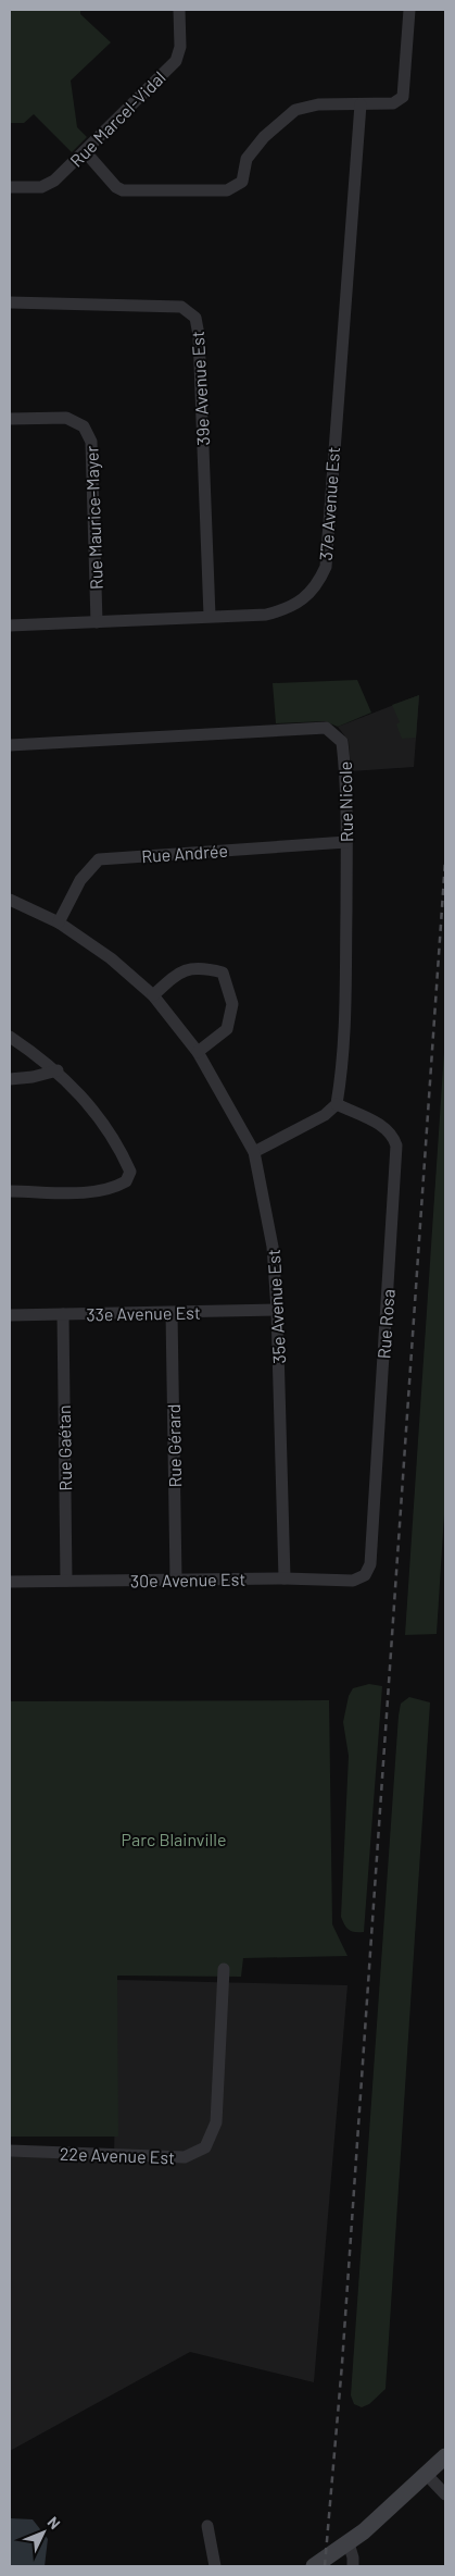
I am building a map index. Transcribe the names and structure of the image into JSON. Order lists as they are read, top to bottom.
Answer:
{
  "streets": {
    "street": [
      "Rue Marcel-Vidal",
      "39e Avenue Est",
      "37e Avenue Est",
      "Rue Maurice-Mayer",
      "Rue Nicole",
      "Rue Andrée",
      "35e Avenue Est",
      "33e Avenue Est",
      "Rue Rosa",
      "Rue Gérard",
      "Rue Gaétan",
      "30e Avenue Est",
      "22e Avenue Est"
    ]
  },
  "crossings": [
    ["39e Avenue Est", "37e Avenue Est"],
    ["37e Avenue Est", "Rue Maurice-Mayer"],
    ["Rue Nicole", "Rue Andrée"],
    ["Rue Nicole", "Rue Rosa"],
    ["Rue Andrée", "35e Avenue Est"],
    ["35e Avenue Est", "33e Avenue Est"],
    ["35e Avenue Est", "30e Avenue Est"],
    ["33e Avenue Est", "Rue Gérard"],
    ["33e Avenue Est", "Rue Gaétan"],
    ["Rue Rosa", "30e Avenue Est"],
    ["Rue Gérard", "30e Avenue Est"],
    ["Rue Gaétan", "30e Avenue Est"]
  ],
  "parks": ["Parc Blainville"],
  "north": "top right"
}
